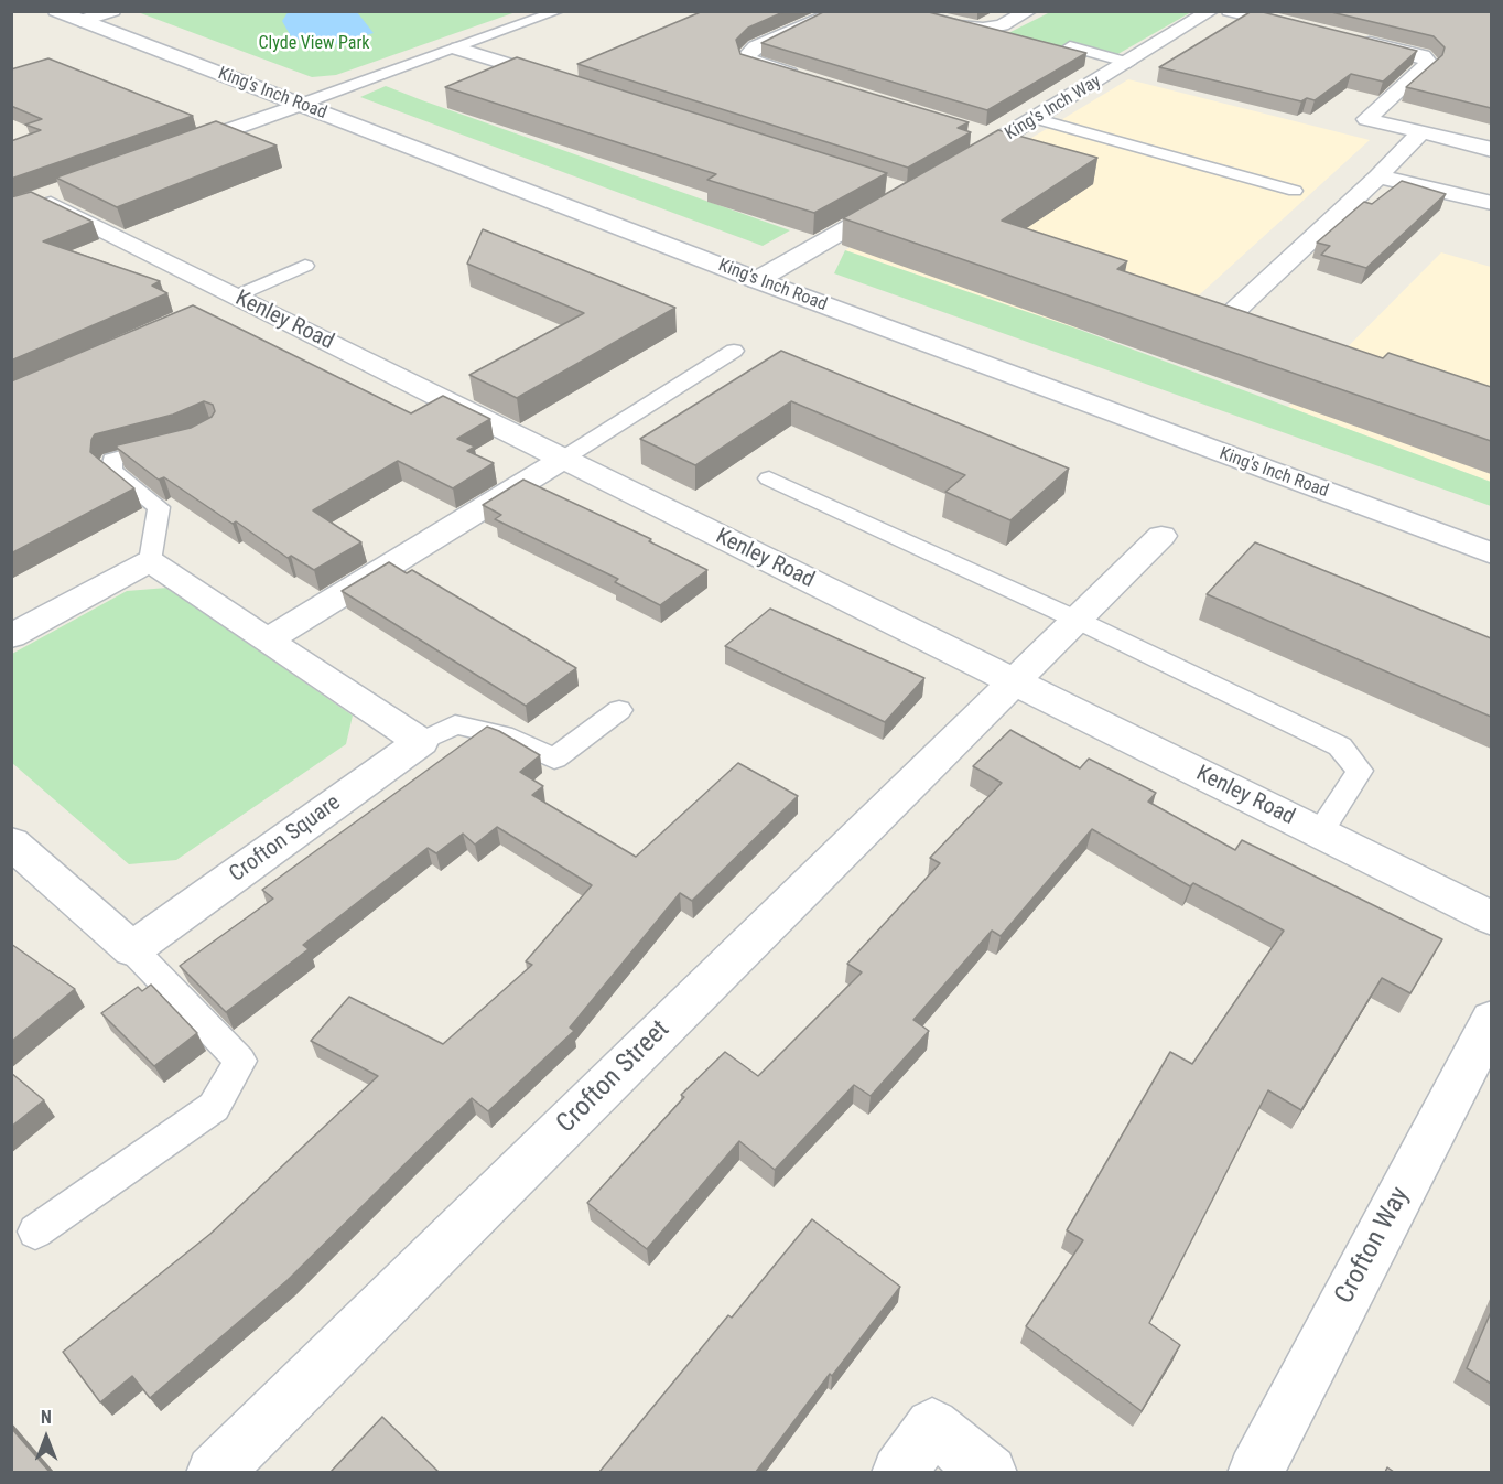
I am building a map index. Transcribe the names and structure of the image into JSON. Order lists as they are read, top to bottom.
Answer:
{
  "streets": {
    "street": [
      "King's Inch Road",
      "King's Inch Way",
      "Kenley Road",
      "Crofton Square",
      "Crofton Street",
      "Crofton Way"
    ]
  },
  "crossings": [
    ["Kenley Road", "Crofton Street"]
  ],
  "parks": ["Clyde View Park"],
  "north": "top"
}
